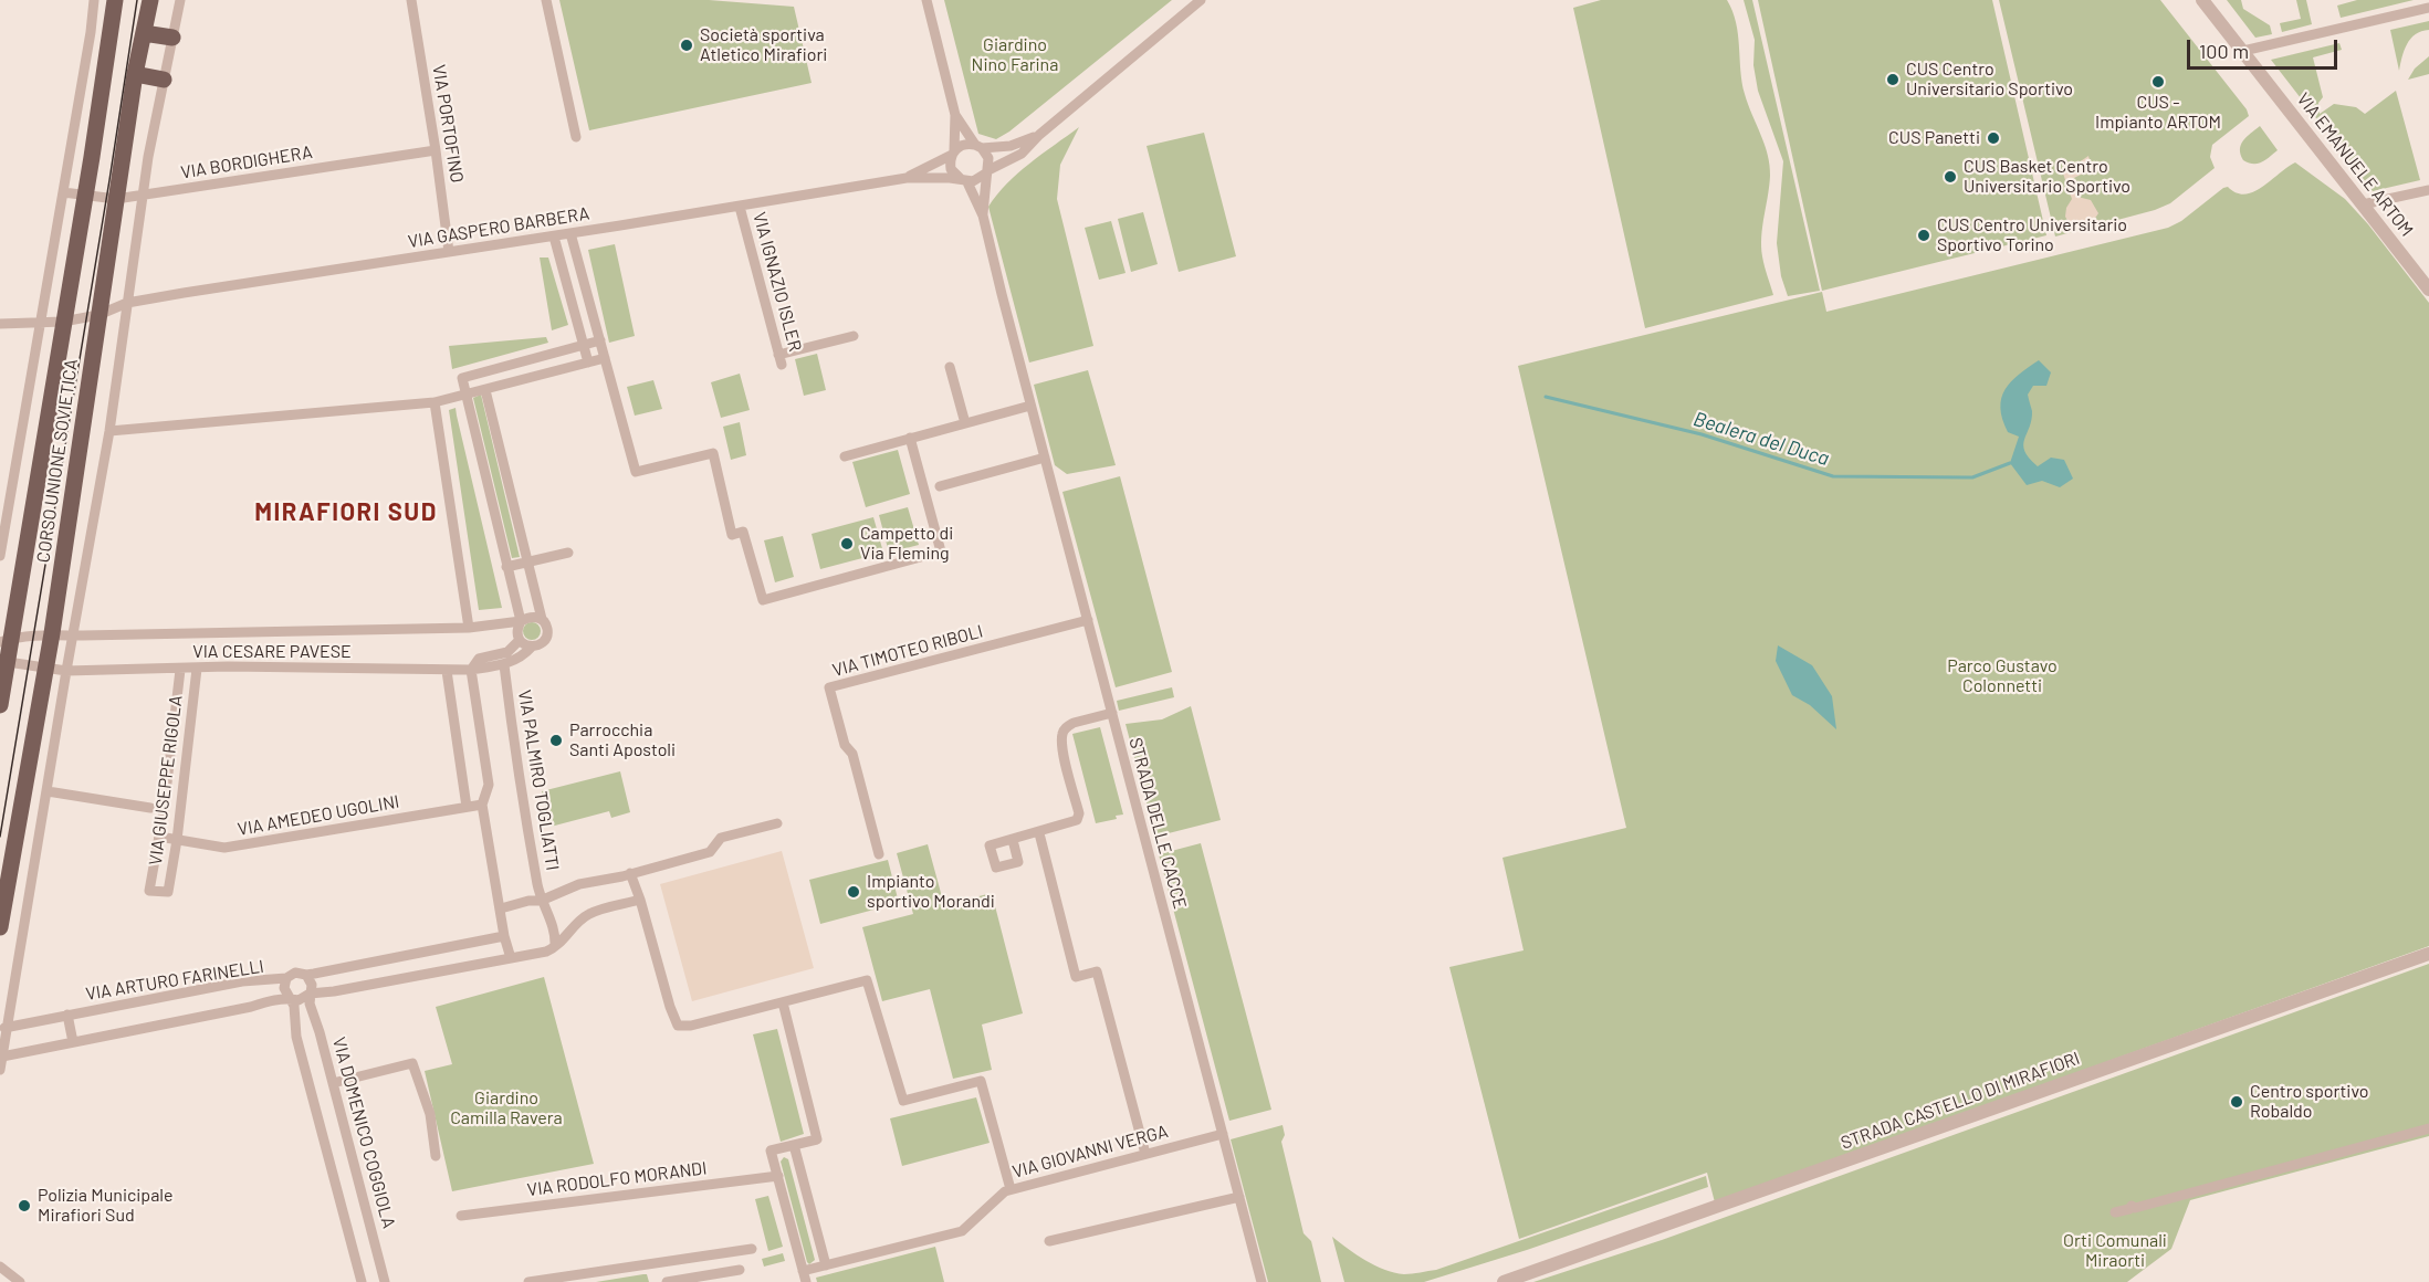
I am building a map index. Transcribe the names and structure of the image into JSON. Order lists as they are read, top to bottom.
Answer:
{
  "streets": {
    "main road": ["CORSO UNIONE SOVIETICA"],
    "street": [
      "VIA PORTOFINO",
      "VIA BORDIGHERA",
      "VIA EMANUELE ARTOM",
      "VIA GASPERO BARBERA",
      "VIA IGNAZIO ISLER",
      "VIA TIMOTEO RIBOLI",
      "VIA CESARE PAVESE",
      "VIA GIUSEPPE RIGOLA",
      "VIA PALMIRO TOGLIATTI",
      "VIA AMEDEO UGOLINI",
      "STRADA DELLE CACCE",
      "VIA ARTURO FARINELLI",
      "STRADA CASTELLO DI MIRAFIORI",
      "VIA DOMENICO COGGIOLA",
      "VIA GIOVANNI VERGA",
      "VIA RODOLFO MORANDI"
    ]
  },
  "crossings": [
    ["VIA PORTOFINO", "VIA BORDIGHERA"],
    ["VIA PORTOFINO", "VIA GASPERO BARBERA"],
    ["VIA BORDIGHERA", "CORSO UNIONE SOVIETICA"],
    ["VIA GASPERO BARBERA", "VIA IGNAZIO ISLER"],
    ["VIA GASPERO BARBERA", "CORSO UNIONE SOVIETICA"],
    ["VIA GASPERO BARBERA", "STRADA DELLE CACCE"],
    ["CORSO UNIONE SOVIETICA", "VIA CESARE PAVESE"],
    ["VIA TIMOTEO RIBOLI", "STRADA DELLE CACCE"],
    ["VIA CESARE PAVESE", "VIA GIUSEPPE RIGOLA"],
    ["VIA CESARE PAVESE", "VIA PALMIRO TOGLIATTI"],
    ["VIA GIUSEPPE RIGOLA", "VIA AMEDEO UGOLINI"],
    ["STRADA DELLE CACCE", "VIA GIOVANNI VERGA"],
    ["VIA ARTURO FARINELLI", "VIA DOMENICO COGGIOLA"]
  ],
  "districts": ["MIRAFIORI SUD"],
  "water": ["Bealera del Duca"],
  "parks": [
    "Giardino Nino Farina",
    "Parco Gustavo Colonnetti",
    "Giardino Camilla Ravera",
    "Orti Comunali Miraorti"
  ],
  "places": [
    "Società sportiva Atletico Mirafiori",
    "CUS Centro Universitario Sportivo",
    "CUS - Impianto ARTOM",
    "CUS Panetti",
    "CUS Basket Centro Universitario Sportivo",
    "CUS Centro Universitario Sportivo Torino",
    "Campetto di Via Fleming",
    "Parrocchia Santi Apostoli",
    "Impianto sportivo Morandi",
    "Centro sportivo Robaldo",
    "Polizia Municipale Mirafiori Sud"
  ],
  "scale_bar": "100 m"
}
